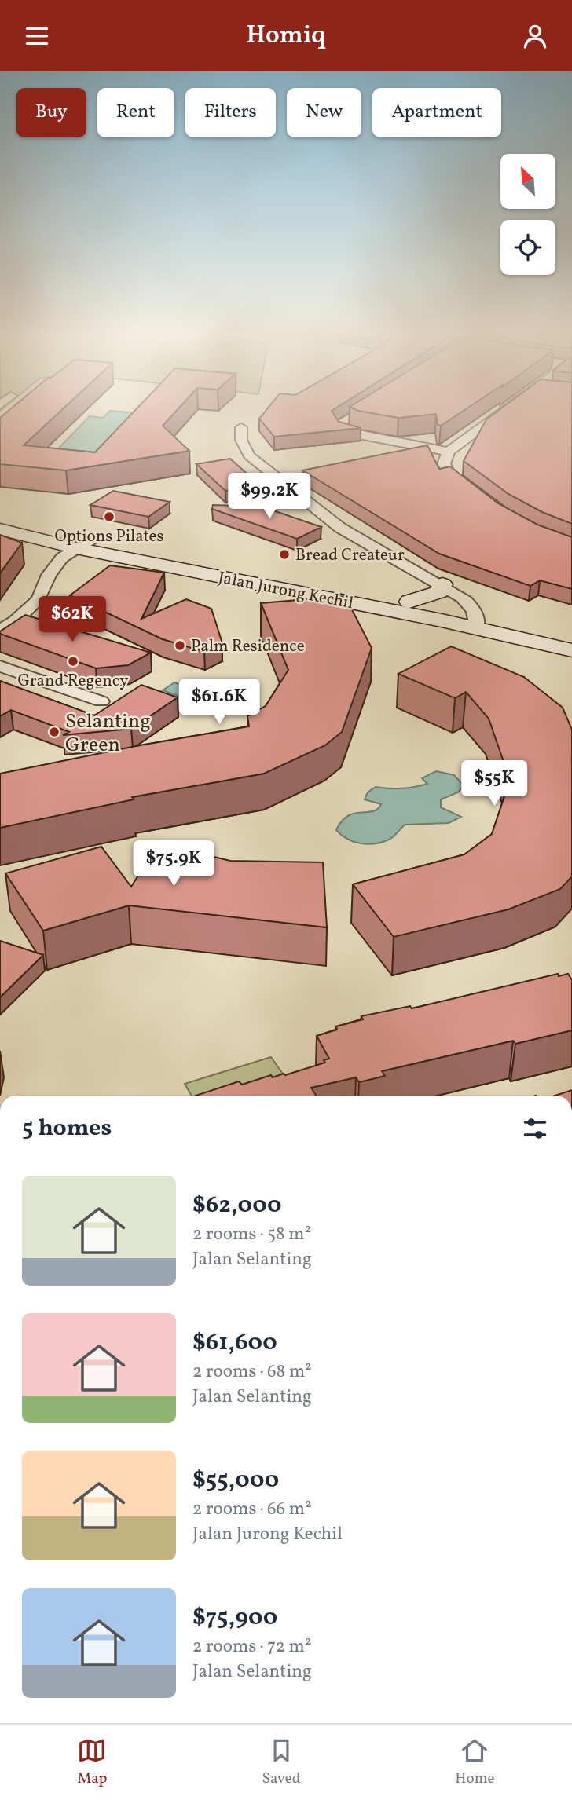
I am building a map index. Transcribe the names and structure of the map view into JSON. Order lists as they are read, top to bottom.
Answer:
{
  "streets": {
    "main road": ["Jalan Jurong Kechil"]
  },
  "places": [
    "Options Pilates",
    "Bread Createur",
    "Palm Residence",
    "Grand Regency",
    "Selanting Green"
  ],
  "north": "top left",
  "page": {
    "header": "Homiq",
    "chip": [
      "Buy",
      "Rent",
      "Filters",
      "New",
      "Apartment"
    ],
    "price": [
      "$99.2K",
      "$62K",
      "$61.6K",
      "$55K",
      "$75.9K"
    ],
    "heading": "5 homes",
    "list": [
      {
        "name": "$62,000",
        "note": "2 rooms · 58 m² · Jalan Selanting"
      },
      {
        "name": "$61,600",
        "note": "2 rooms · 68 m² · Jalan Selanting"
      },
      {
        "name": "$55,000",
        "note": "2 rooms · 66 m² · Jalan Jurong Kechil"
      },
      {
        "name": "$75,900",
        "note": "2 rooms · 72 m² · Jalan Selanting"
      }
    ],
    "tabs": ["Map", "Saved", "Home"]
  }
}
